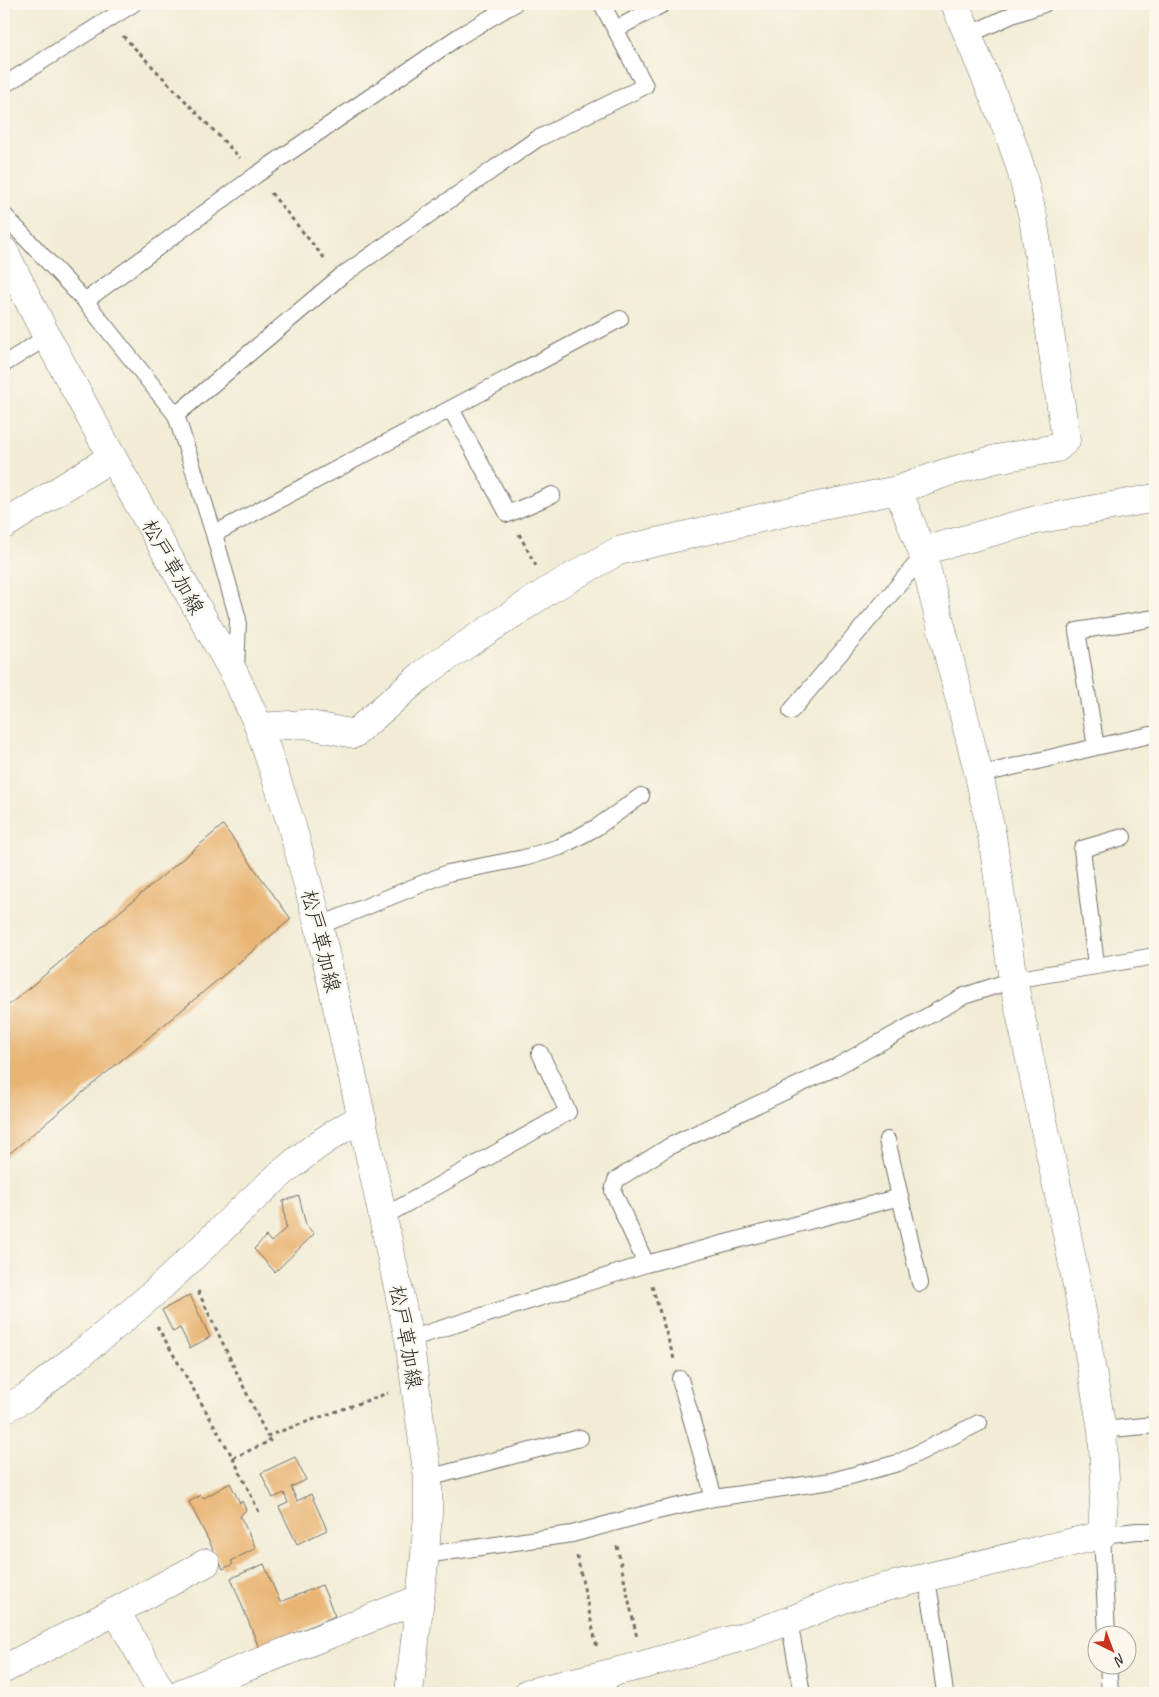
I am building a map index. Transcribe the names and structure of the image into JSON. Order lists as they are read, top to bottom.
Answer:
{
  "streets": {
    "street": ["松戸草加線"]
  },
  "north": "bottom right"
}
